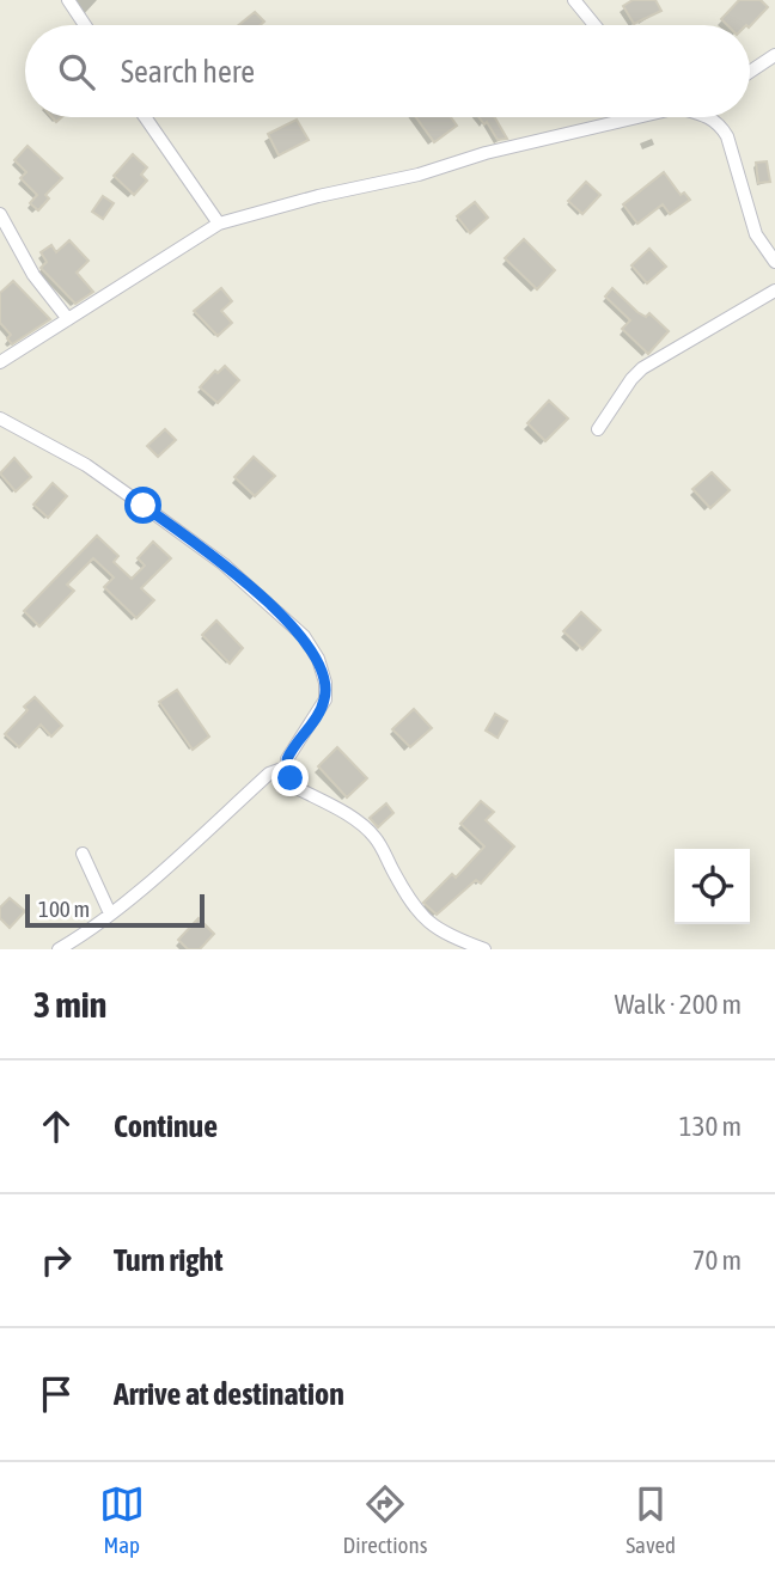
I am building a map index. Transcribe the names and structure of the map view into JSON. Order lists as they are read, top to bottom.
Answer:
{
  "scale_bar": "100 m",
  "page": {
    "search": "Search here",
    "scale": "100 m",
    "heading": ["3 min", "Walk · 200 m"],
    "list": [
      ["Continue", "130 m"],
      ["Turn right", "70 m"],
      "Arrive at destination"
    ],
    "nav": ["Map", "Directions", "Saved"]
  }
}
